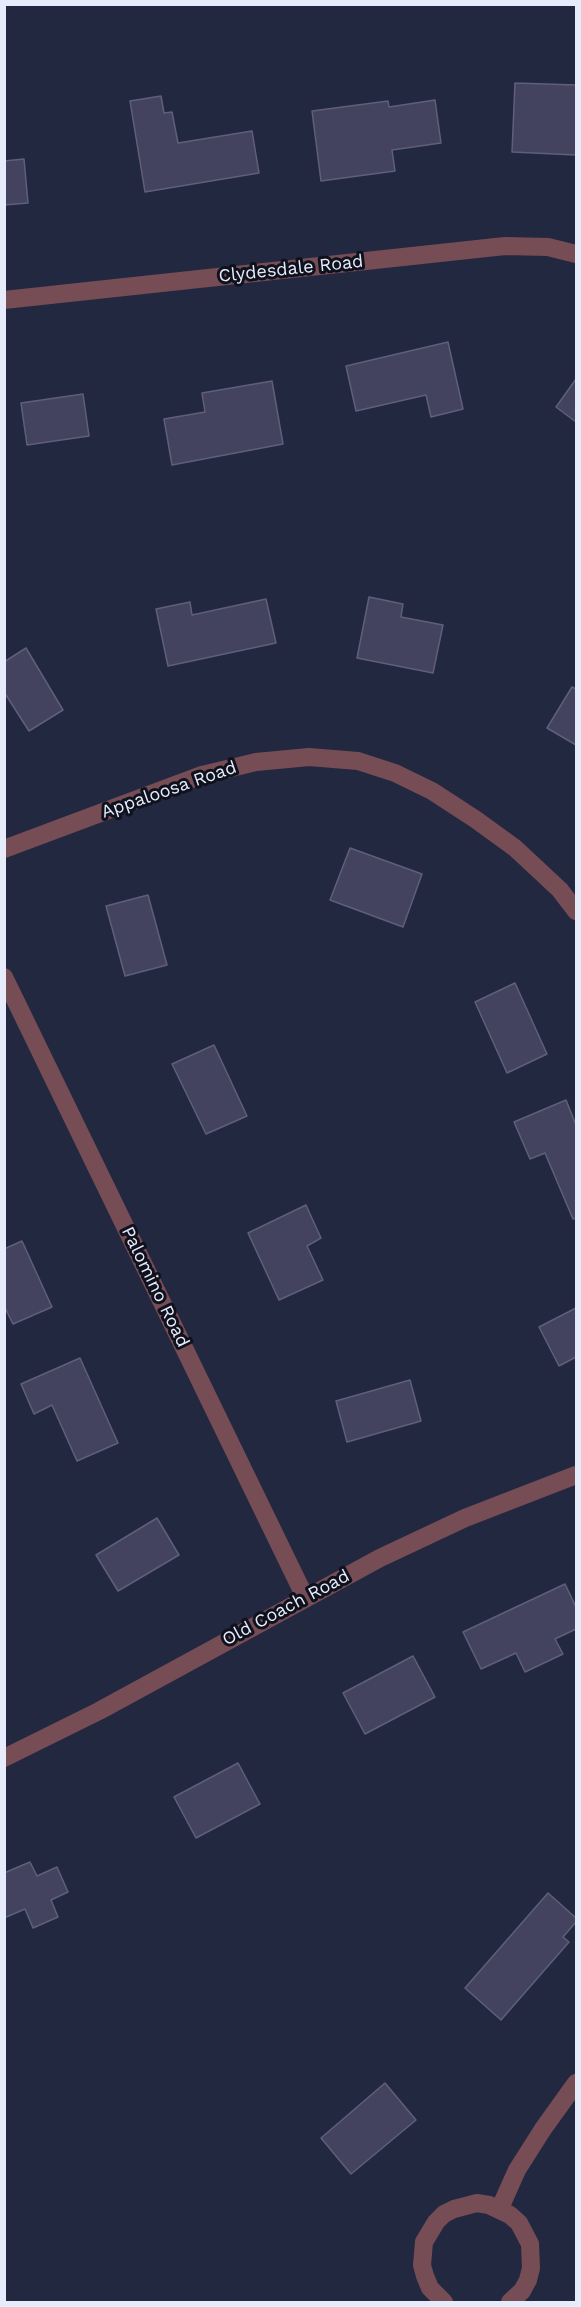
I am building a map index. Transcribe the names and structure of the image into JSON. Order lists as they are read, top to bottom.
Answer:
{
  "streets": {
    "street": [
      "Clydesdale Road",
      "Appaloosa Road",
      "Palomino Road",
      "Old Coach Road"
    ]
  },
  "crossings": [
    ["Palomino Road", "Old Coach Road"]
  ]
}
